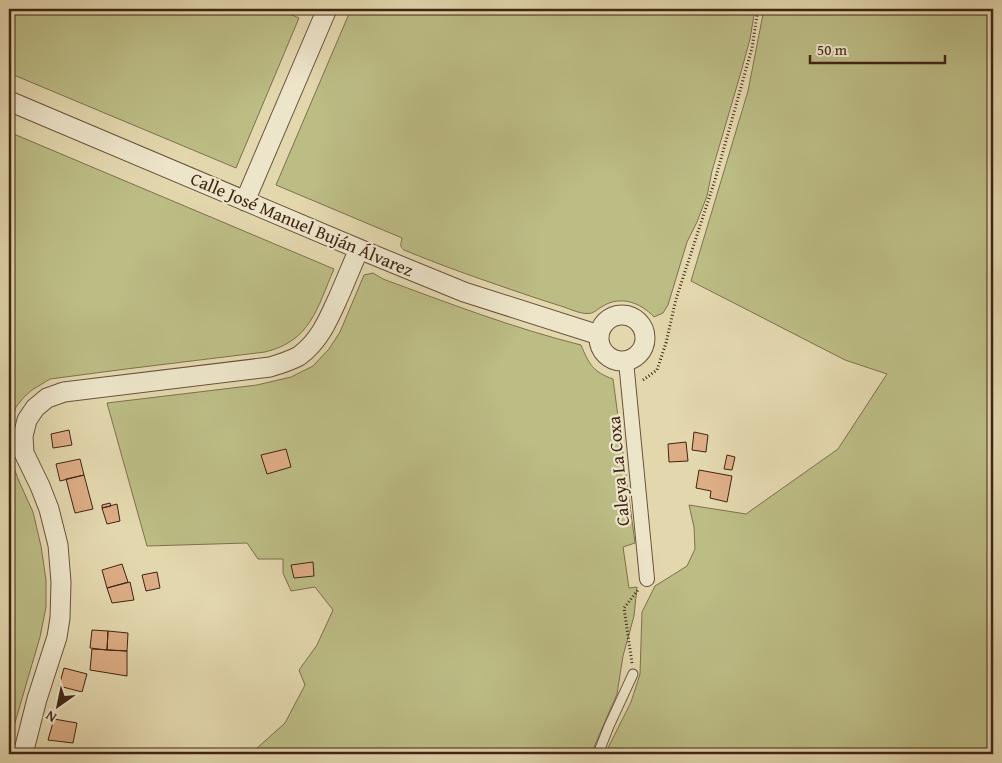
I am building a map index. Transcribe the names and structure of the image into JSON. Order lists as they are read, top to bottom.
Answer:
{
  "streets": {
    "street": ["Calle José Manuel Buján Álvarez", "Caleya La Coxa"]
  },
  "crossings": [
    ["Calle José Manuel Buján Álvarez", "Caleya La Coxa"]
  ],
  "scale_bar": "50 m",
  "north": "bottom left"
}
